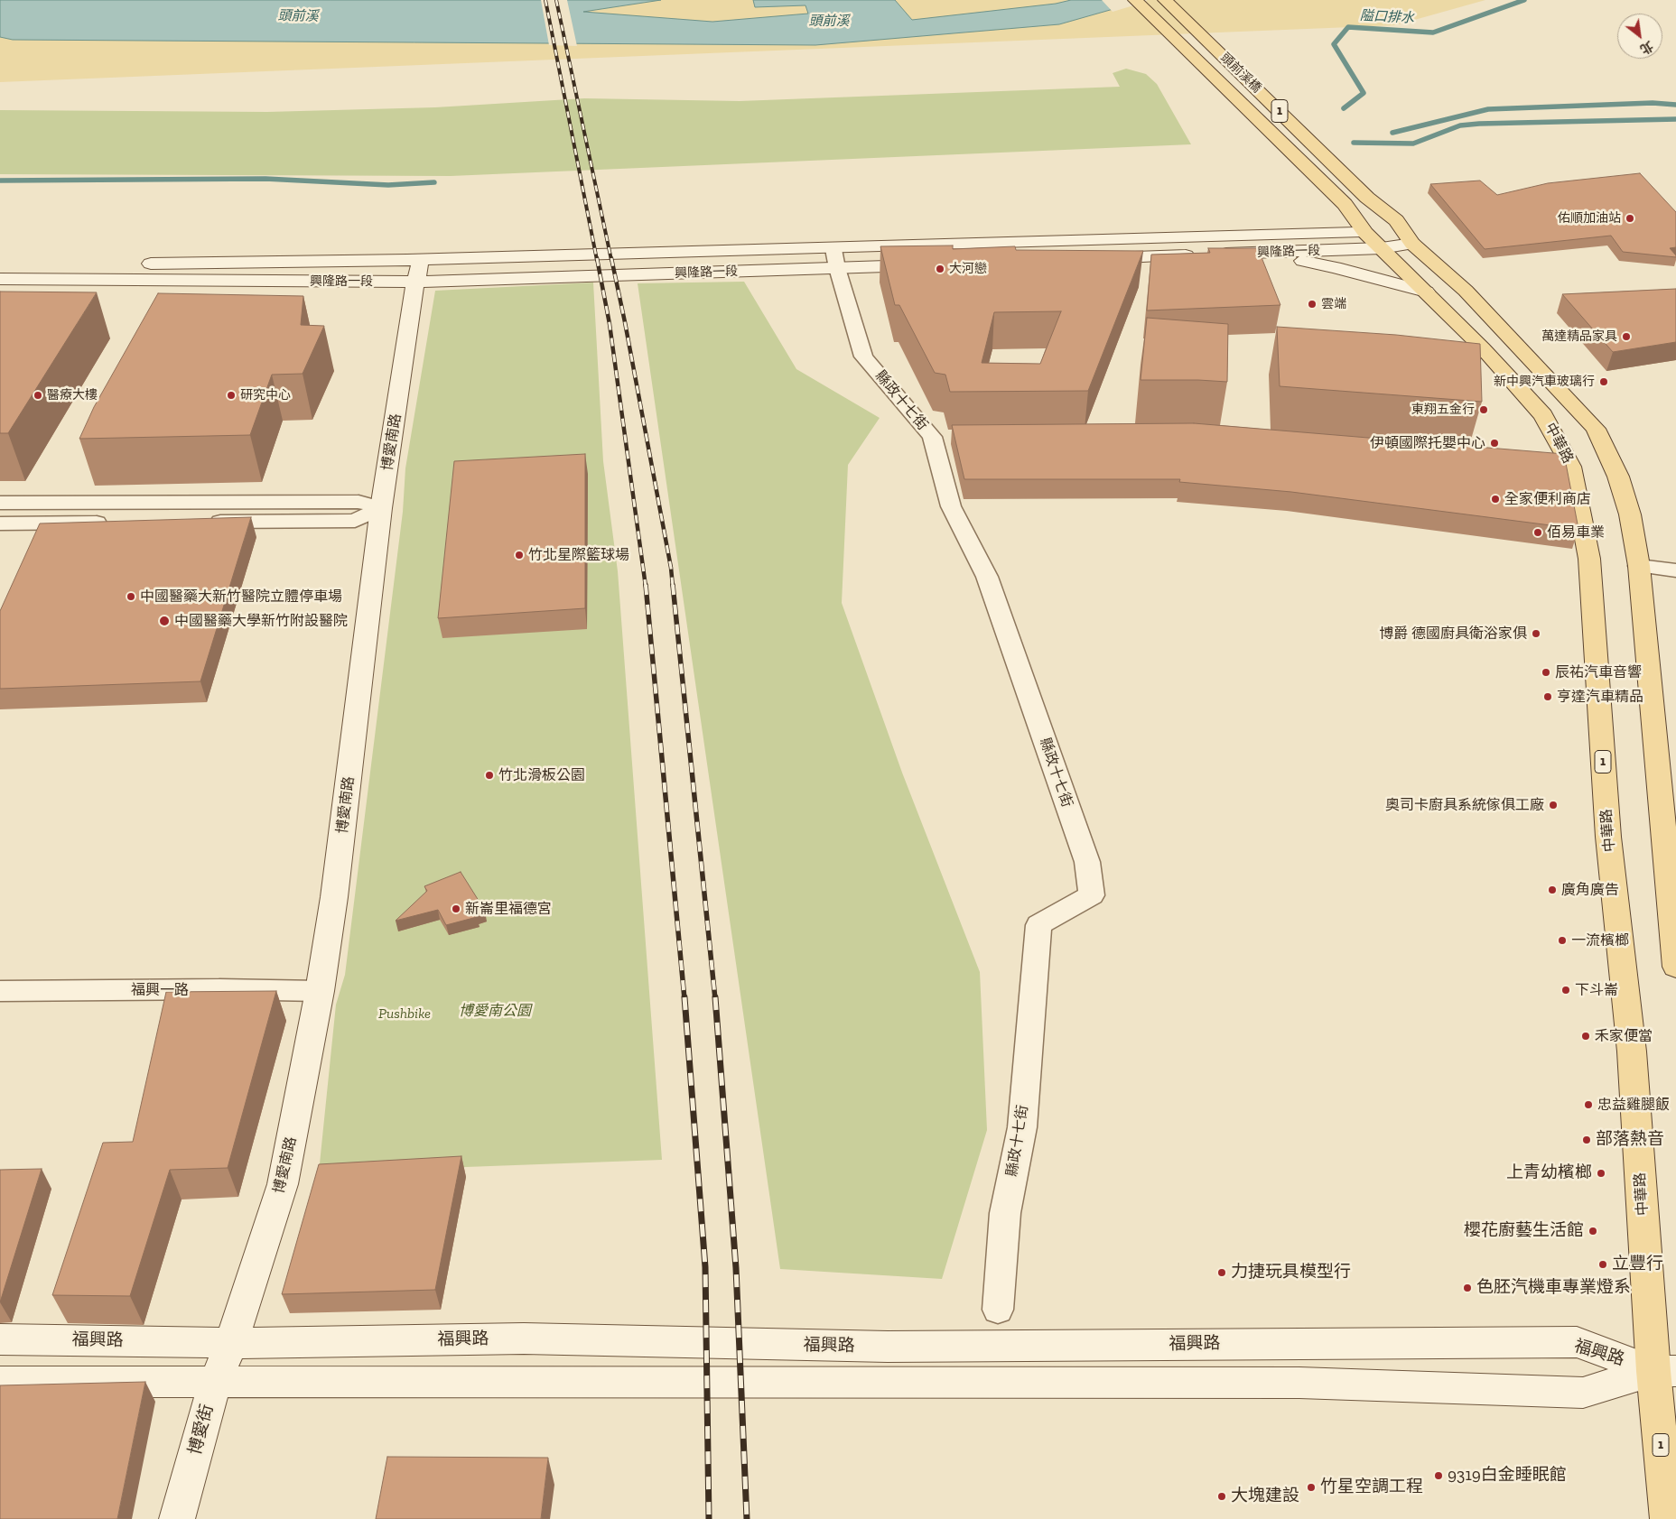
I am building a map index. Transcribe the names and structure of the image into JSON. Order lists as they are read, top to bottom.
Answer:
{
  "streets": {
    "main road": ["頭前溪橋", "1", "中華路"],
    "street": [
      "興隆路一段",
      "縣政十七街",
      "博愛南路",
      "福興一路",
      "福興路",
      "博愛街"
    ]
  },
  "crossings": [
    ["頭前溪橋", "1"],
    ["頭前溪橋", "興隆路一段"],
    ["頭前溪橋", "中華路"],
    ["1", "興隆路一段"],
    ["興隆路一段", "縣政十七街"],
    ["興隆路一段", "博愛南路"],
    ["興隆路一段", "中華路"],
    ["博愛南路", "福興一路"],
    ["博愛南路", "福興路"],
    ["博愛南路", "博愛街"],
    ["中華路", "福興路"],
    ["福興路", "博愛街"]
  ],
  "water": ["頭前溪", "隘口排水"],
  "parks": ["博愛南公園", "Pushbike"],
  "places": [
    "佑順加油站",
    "大河戀",
    "雲端",
    "萬達精品家具",
    "新中興汽車玻璃行",
    "醫療大樓",
    "研究中心",
    "東翔五金行",
    "伊頓國際托嬰中心",
    "全家便利商店",
    "佰易車業",
    "竹北星際籃球場",
    "中國醫藥大新竹醫院立體停車場",
    "中國醫藥大學新竹附設醫院",
    "博爵 德國廚具衛浴家俱",
    "辰祐汽車音響",
    "亨達汽車精品",
    "竹北滑板公園",
    "奧司卡廚具系統傢俱工廠",
    "廣角廣告",
    "新崙里福德宮",
    "一流檳榔",
    "下斗崙",
    "禾家便當",
    "忠益雞腿飯",
    "部落熱音",
    "上青幼檳榔",
    "櫻花廚藝生活館",
    "立豐行",
    "力捷玩具模型行",
    "色胚汽機車專業燈系",
    "9319白金睡眠館",
    "竹星空調工程",
    "大塊建設"
  ],
  "north": "bottom right"
}
